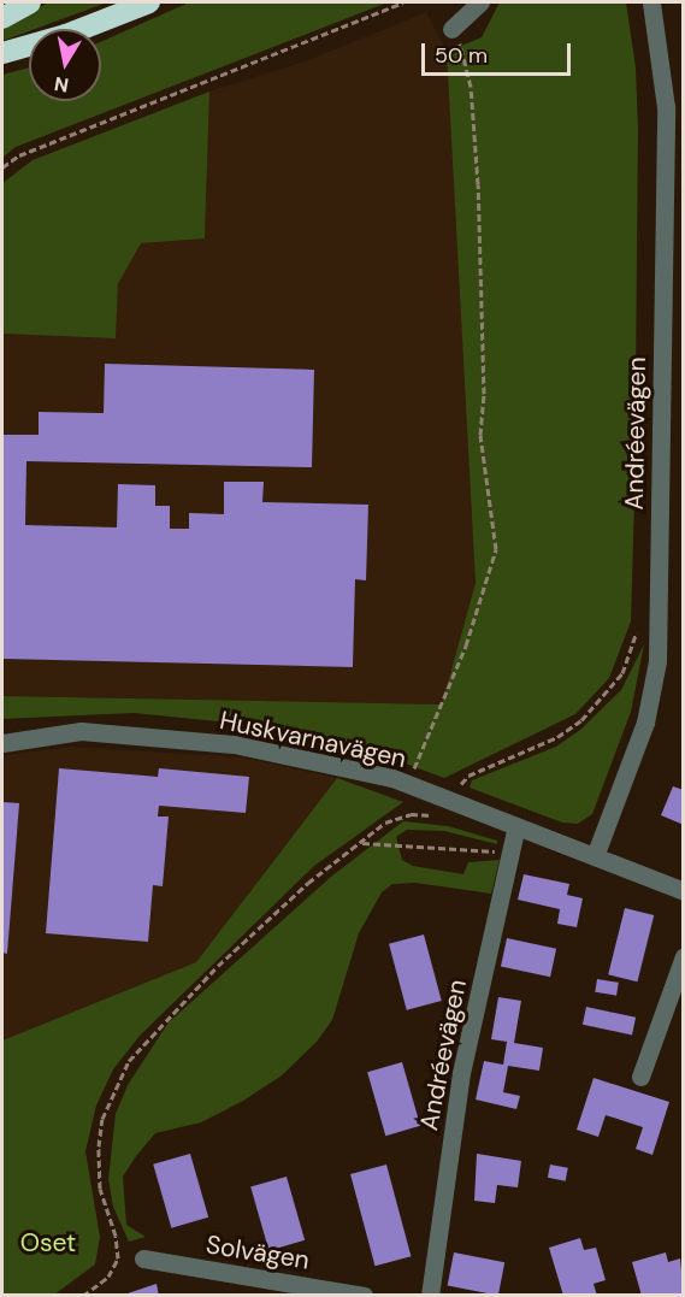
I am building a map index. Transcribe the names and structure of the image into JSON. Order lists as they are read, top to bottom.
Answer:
{
  "streets": {
    "street": ["Andréevägen", "Huskvarnavägen", "Solvägen"]
  },
  "crossings": [
    ["Andréevägen", "Huskvarnavägen"]
  ],
  "parks": ["Oset"],
  "scale_bar": "50 m",
  "north": "bottom"
}
